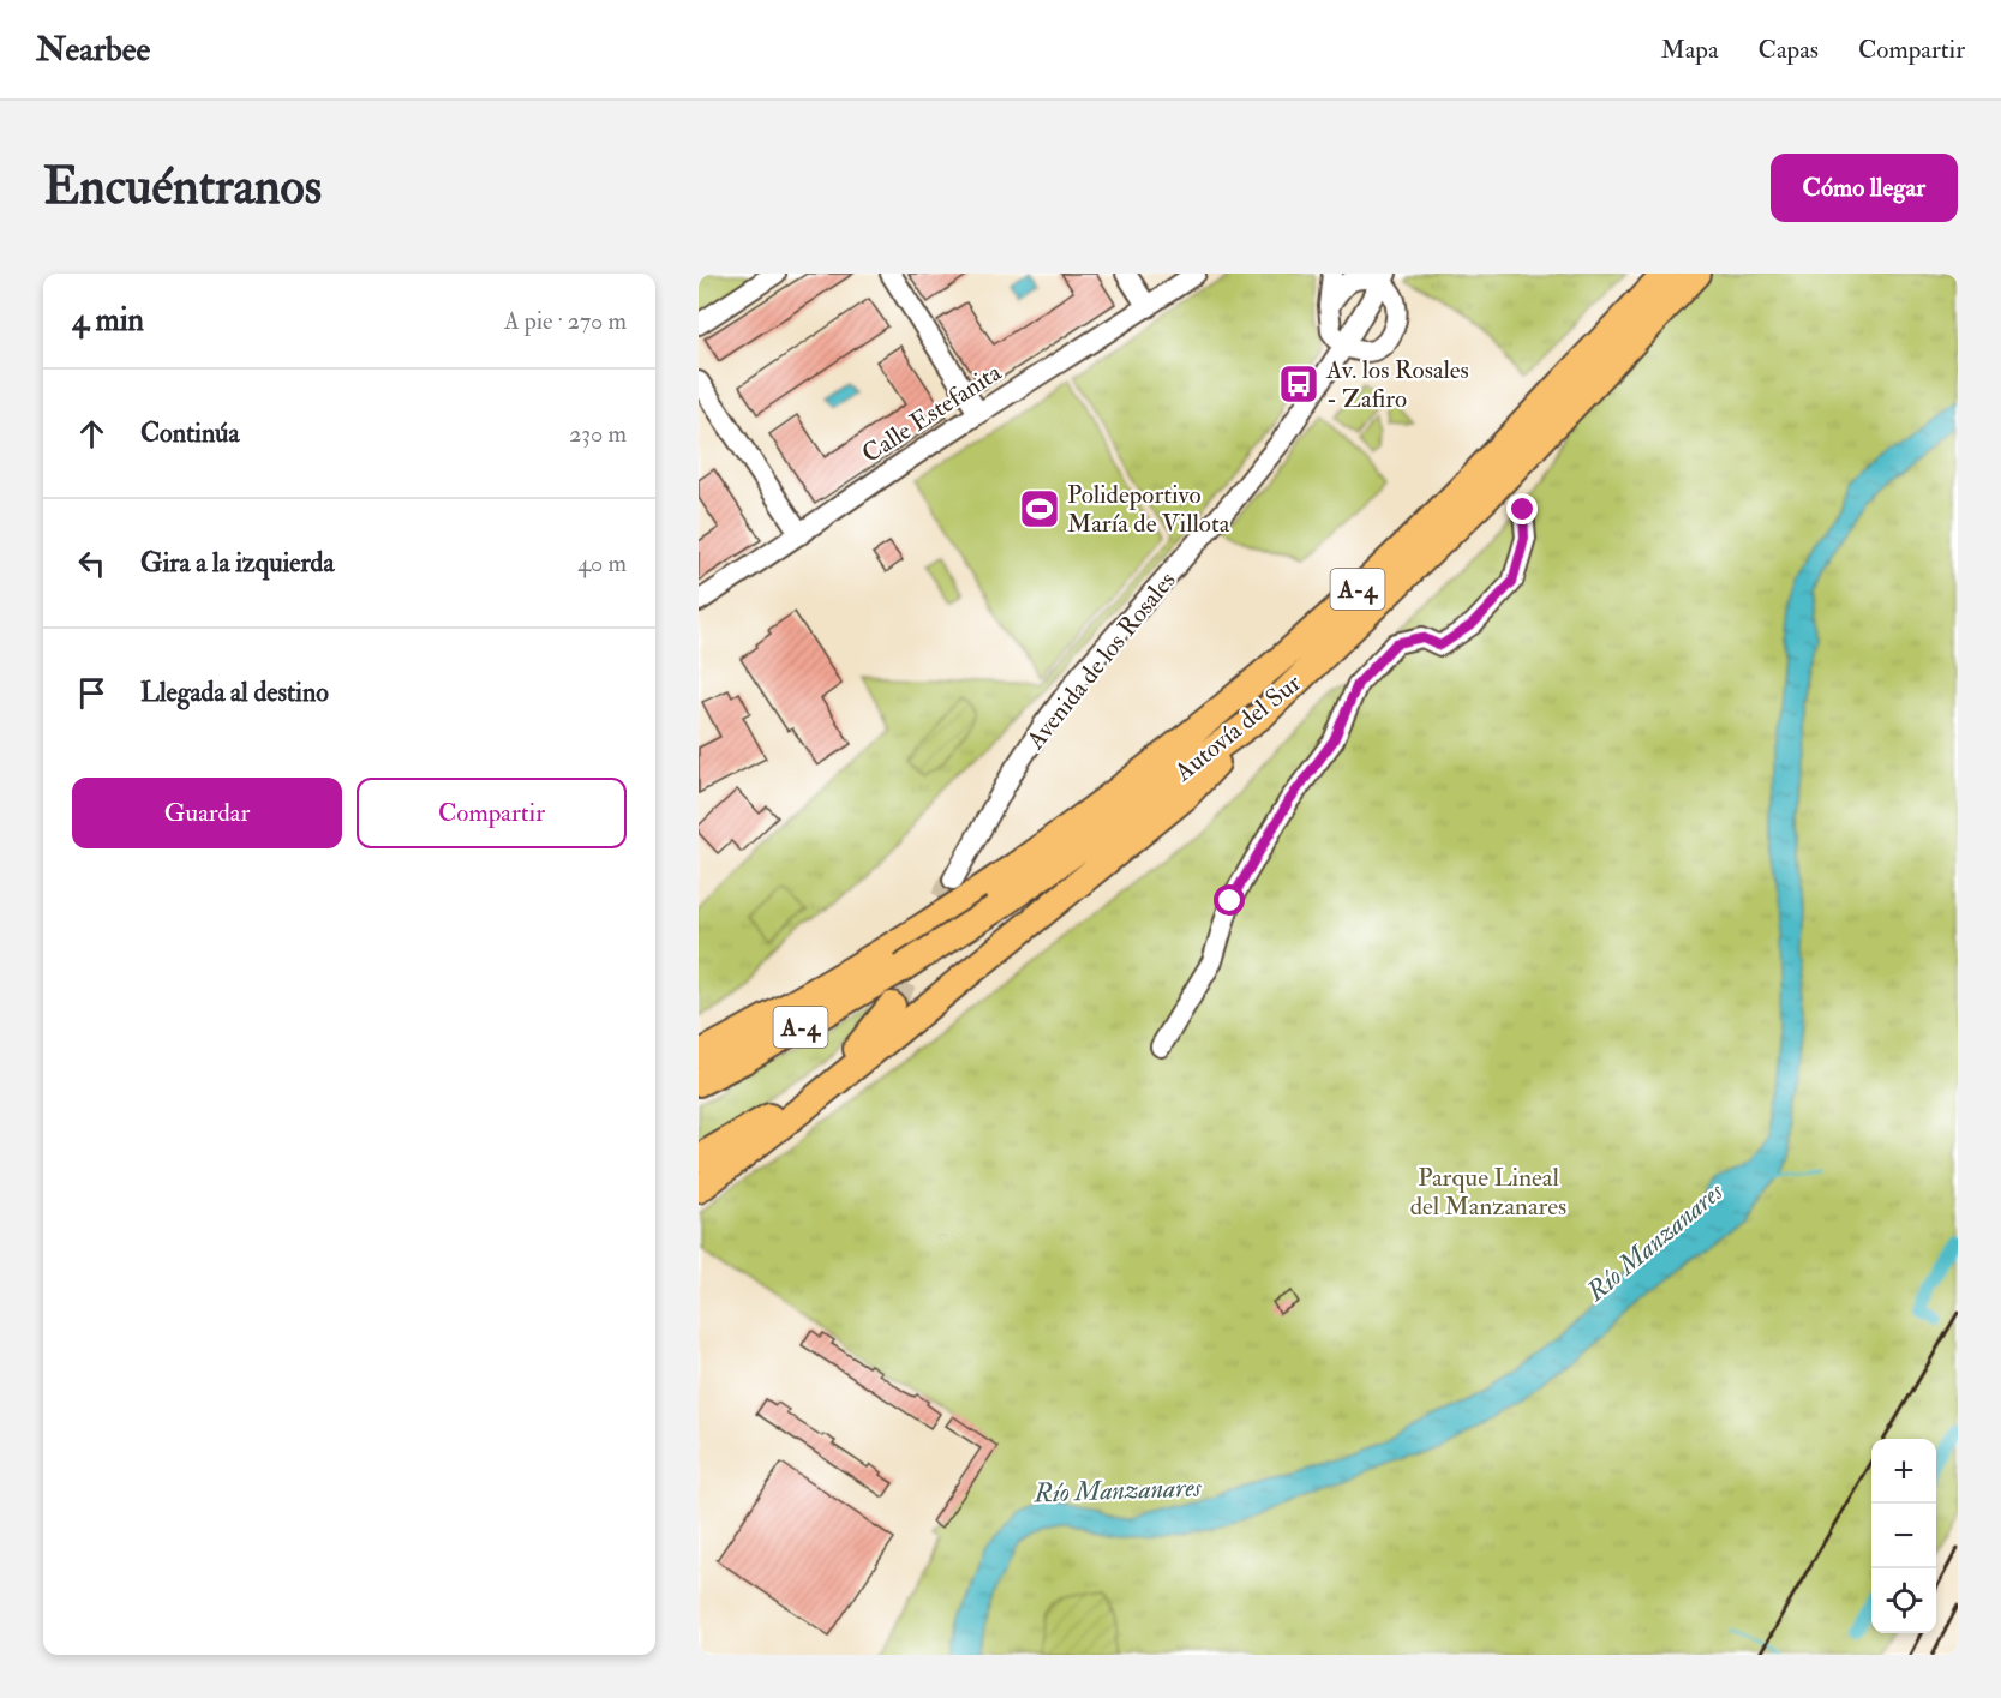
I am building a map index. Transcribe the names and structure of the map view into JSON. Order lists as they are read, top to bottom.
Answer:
{
  "streets": {
    "highway": ["A-4", "Autovía del Sur"],
    "street": ["Calle Estefanita", "Avenida de los Rosales"]
  },
  "water": ["Río Manzanares"],
  "parks": ["Parque Lineal del Manzanares"],
  "places": {
    "bus stop": ["Av. los Rosales - Zafiro"],
    "sports": ["Polideportivo María de Villota"]
  },
  "page": {
    "header": "Nearbee",
    "nav": ["Mapa", "Capas", "Compartir"],
    "buttons": [
      "Cómo llegar",
      ["Guardar", "Compartir"]
    ],
    "title": "Encuéntranos",
    "heading": ["4 min", "A pie · 270 m"],
    "list": [
      ["Continúa", "230 m"],
      ["Gira a la izquierda", "40 m"],
      "Llegada al destino"
    ],
    "map_buttons": ["+", "−"]
  }
}
